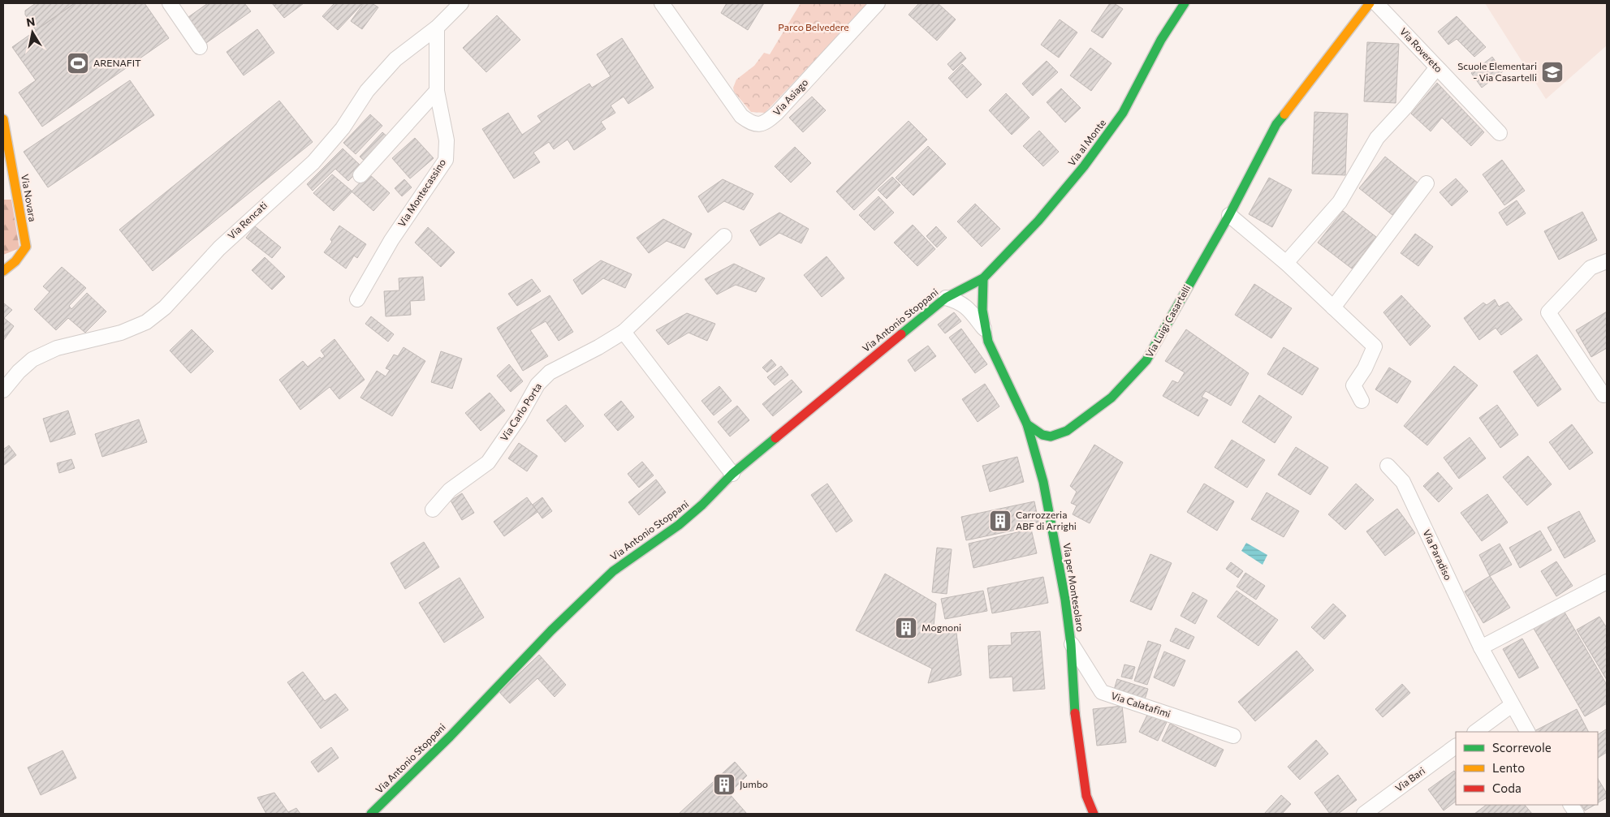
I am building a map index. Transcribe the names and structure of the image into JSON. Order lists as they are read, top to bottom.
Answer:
{
  "streets": {
    "street": [
      "Via Rovereto",
      "Via Asiago",
      "Via al Monte",
      "Via Montecassino",
      "Via Novara",
      "Via Rencati",
      "Via Antonio Stoppani",
      "Via Luigi Casartelli",
      "Via Carlo Porta",
      "Via Paradiso",
      "Via per Montesolaro",
      "Via Calatafimi",
      "Via Bari"
    ]
  },
  "crossings": [
    ["Via al Monte", "Via Antonio Stoppani"],
    ["Via al Monte", "Via per Montesolaro"],
    ["Via Montecassino", "Via Rencati"],
    ["Via Antonio Stoppani", "Via per Montesolaro"],
    ["Via per Montesolaro", "Via Calatafimi"]
  ],
  "parks": ["Parco Belvedere"],
  "places": {
    "sports": ["ARENAFIT"],
    "school or university": ["Scuole Elementari - Via Casartelli"],
    "building": ["Carrozzeria ABF di Arrighi", "Mognoni", "Jumbo"]
  },
  "legend": ["Scorrevole", "Lento", "Coda"],
  "north": "top"
}
